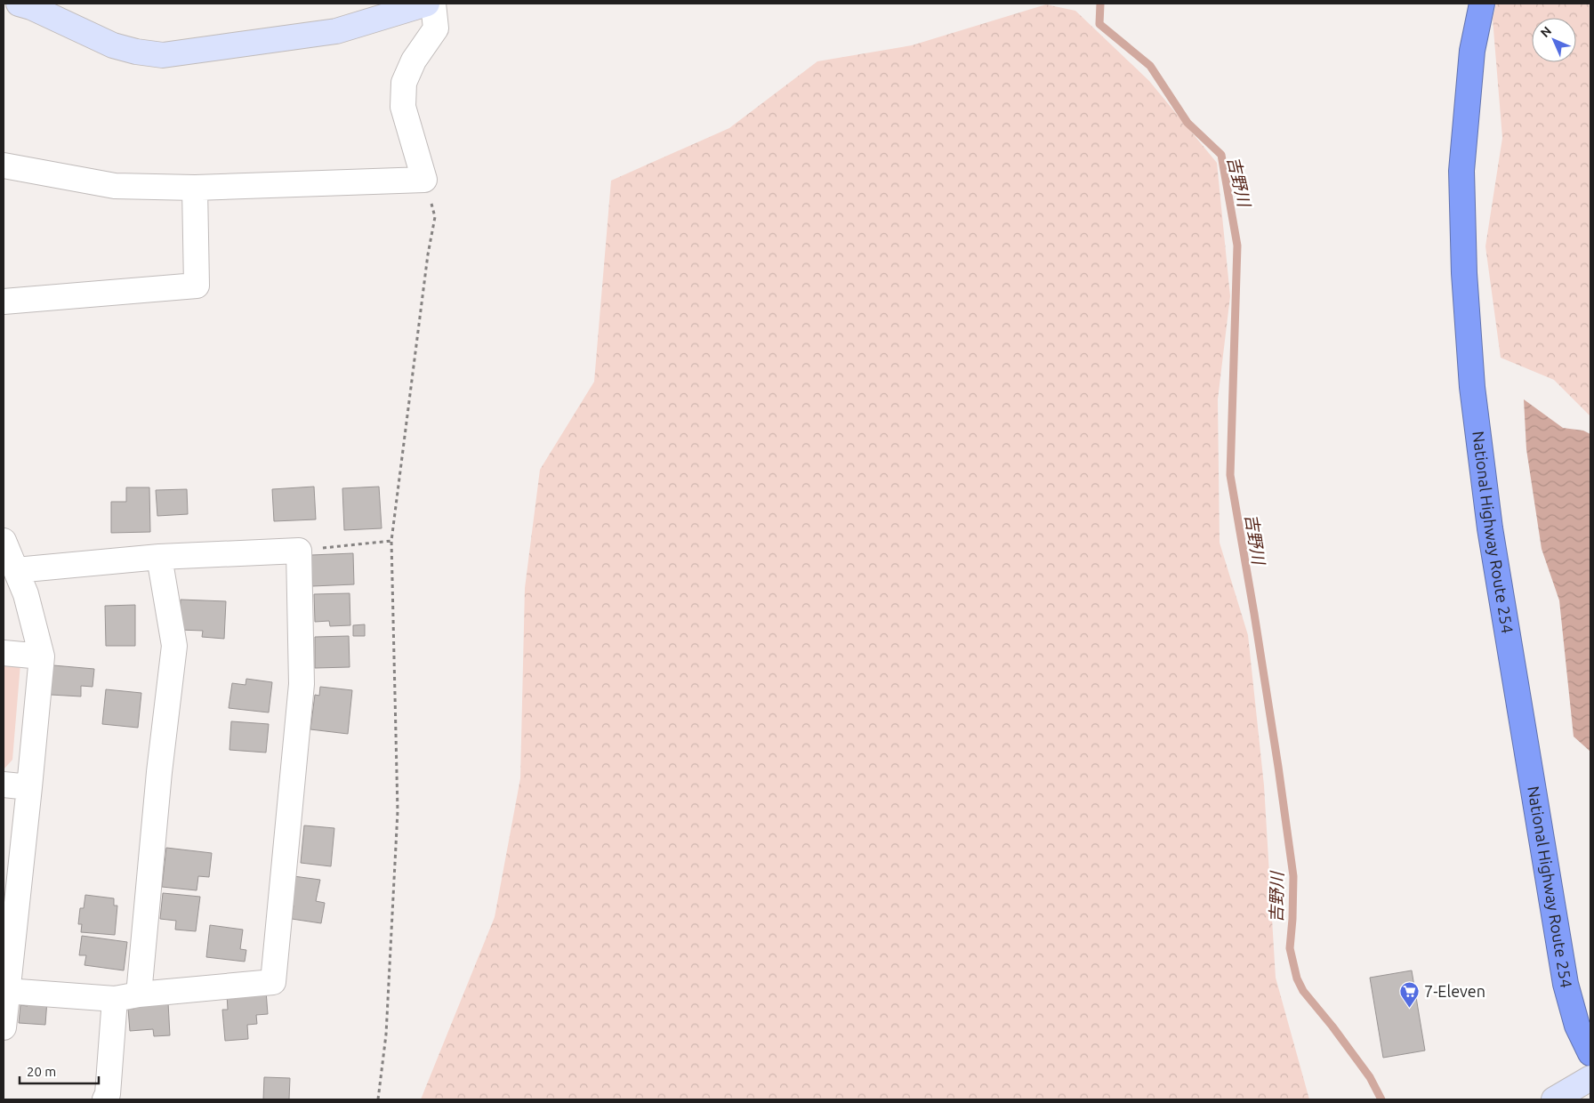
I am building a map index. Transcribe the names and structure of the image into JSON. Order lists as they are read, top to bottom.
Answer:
{
  "streets": {
    "highway": ["National Highway Route 254"]
  },
  "water": ["吉野川"],
  "places": {
    "supermarket": ["7-Eleven"]
  },
  "scale_bar": "20 m",
  "north": "top left"
}
